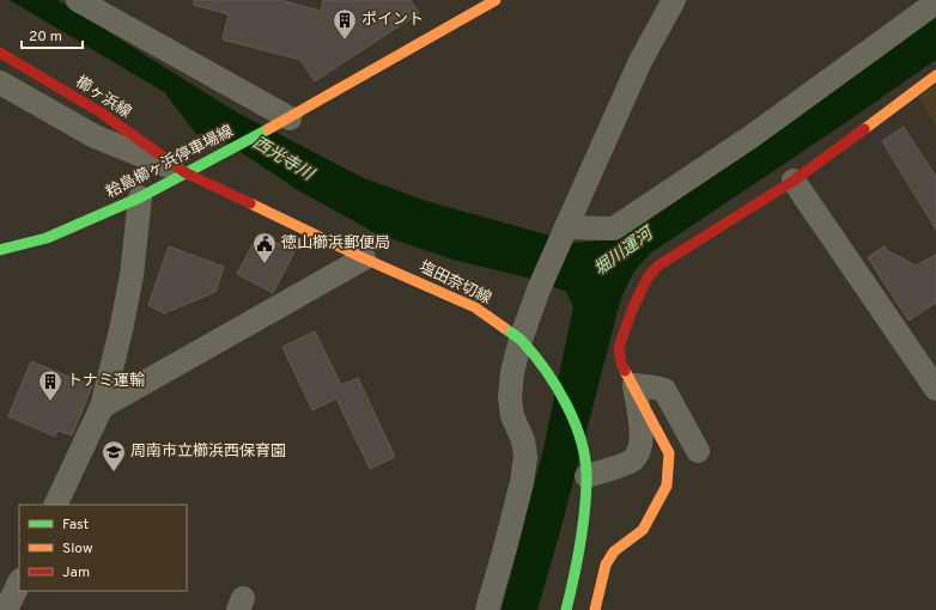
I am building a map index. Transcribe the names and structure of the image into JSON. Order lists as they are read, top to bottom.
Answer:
{
  "streets": {
    "street": ["櫛ヶ浜線", "粭島櫛ヶ浜停車場線", "塩田奈切線"]
  },
  "crossings": [
    ["櫛ヶ浜線", "粭島櫛ヶ浜停車場線"],
    ["櫛ヶ浜線", "塩田奈切線"],
    ["粭島櫛ヶ浜停車場線", "塩田奈切線"]
  ],
  "water": ["西光寺川", "堀川運河"],
  "places": {
    "building": ["ポイント", "トナミ運輸"],
    "public building": ["徳山櫛浜郵便局"],
    "school or university": ["周南市立櫛浜西保育園"]
  },
  "legend": ["Fast", "Slow", "Jam"],
  "scale_bar": "20 m"
}
